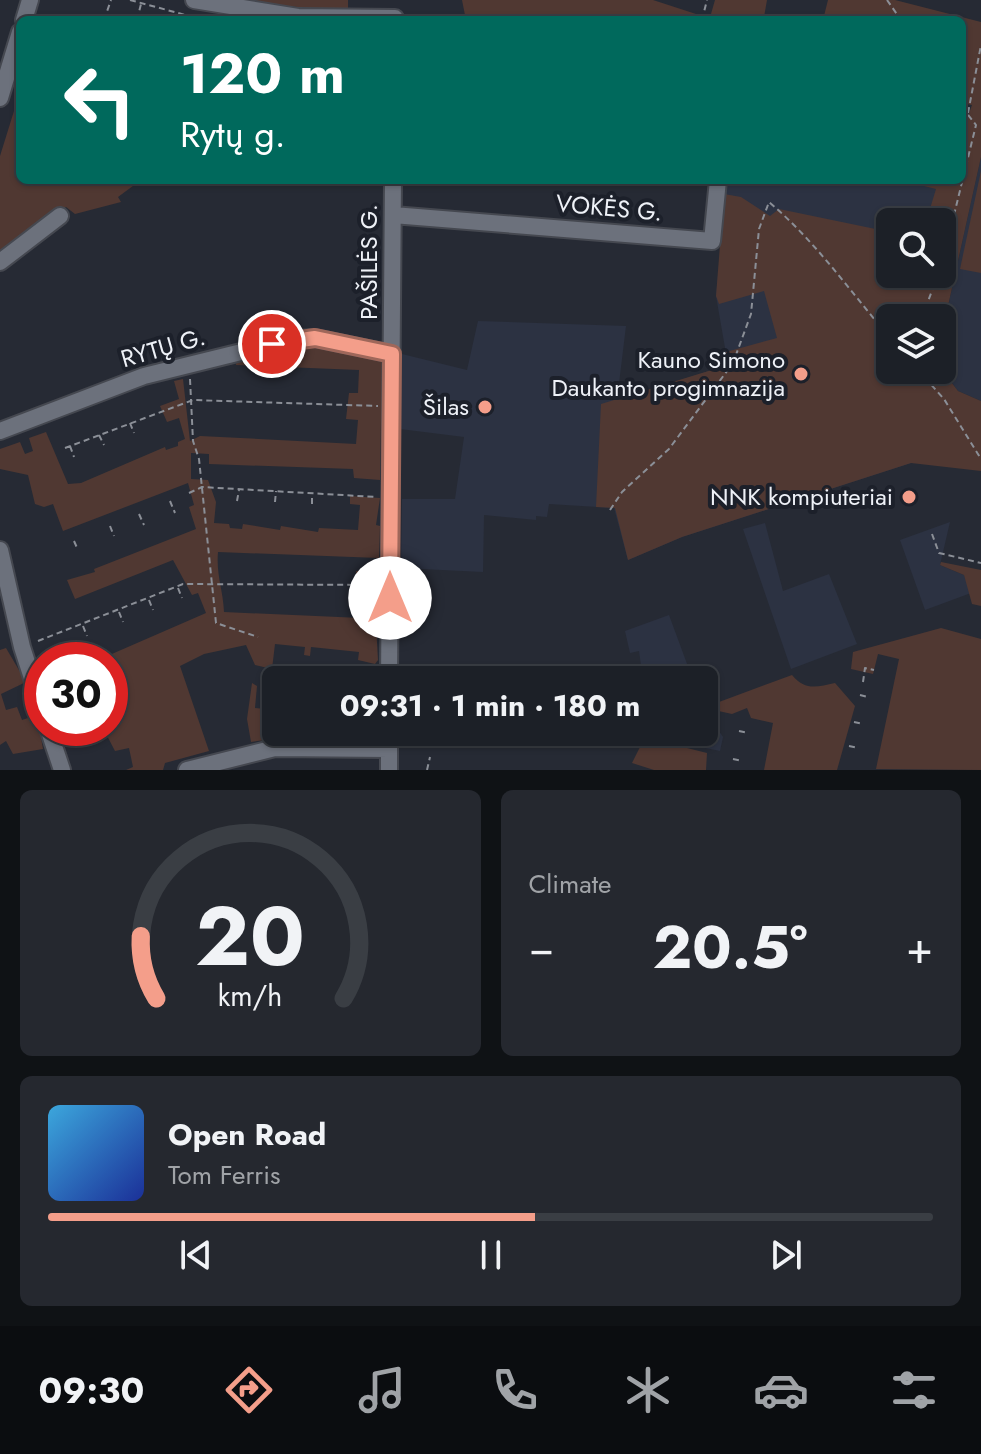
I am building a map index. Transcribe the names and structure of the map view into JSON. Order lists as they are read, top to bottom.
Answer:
{
  "streets": {
    "street": ["VOKĖS G.", "PAŠILĖS G.", "RYTŲ G."]
  },
  "crossings": [
    ["VOKĖS G.", "PAŠILĖS G."],
    ["PAŠILĖS G.", "RYTŲ G."]
  ],
  "places": ["Kauno Simono Daukanto progimnazija", "Šilas", "NNK kompiuteriai"],
  "page": {
    "turn": ["120 m", "Rytų g."],
    "limit": "30",
    "trip": "09:31 · 1 min · 180 m",
    "tile": "Climate",
    "heat": ["−", "20.5°", "+"],
    "song": ["Open Road", "Tom Ferris"],
    "tabs": "09:30",
    "gauge": ["20", "km/h"]
  }
}
